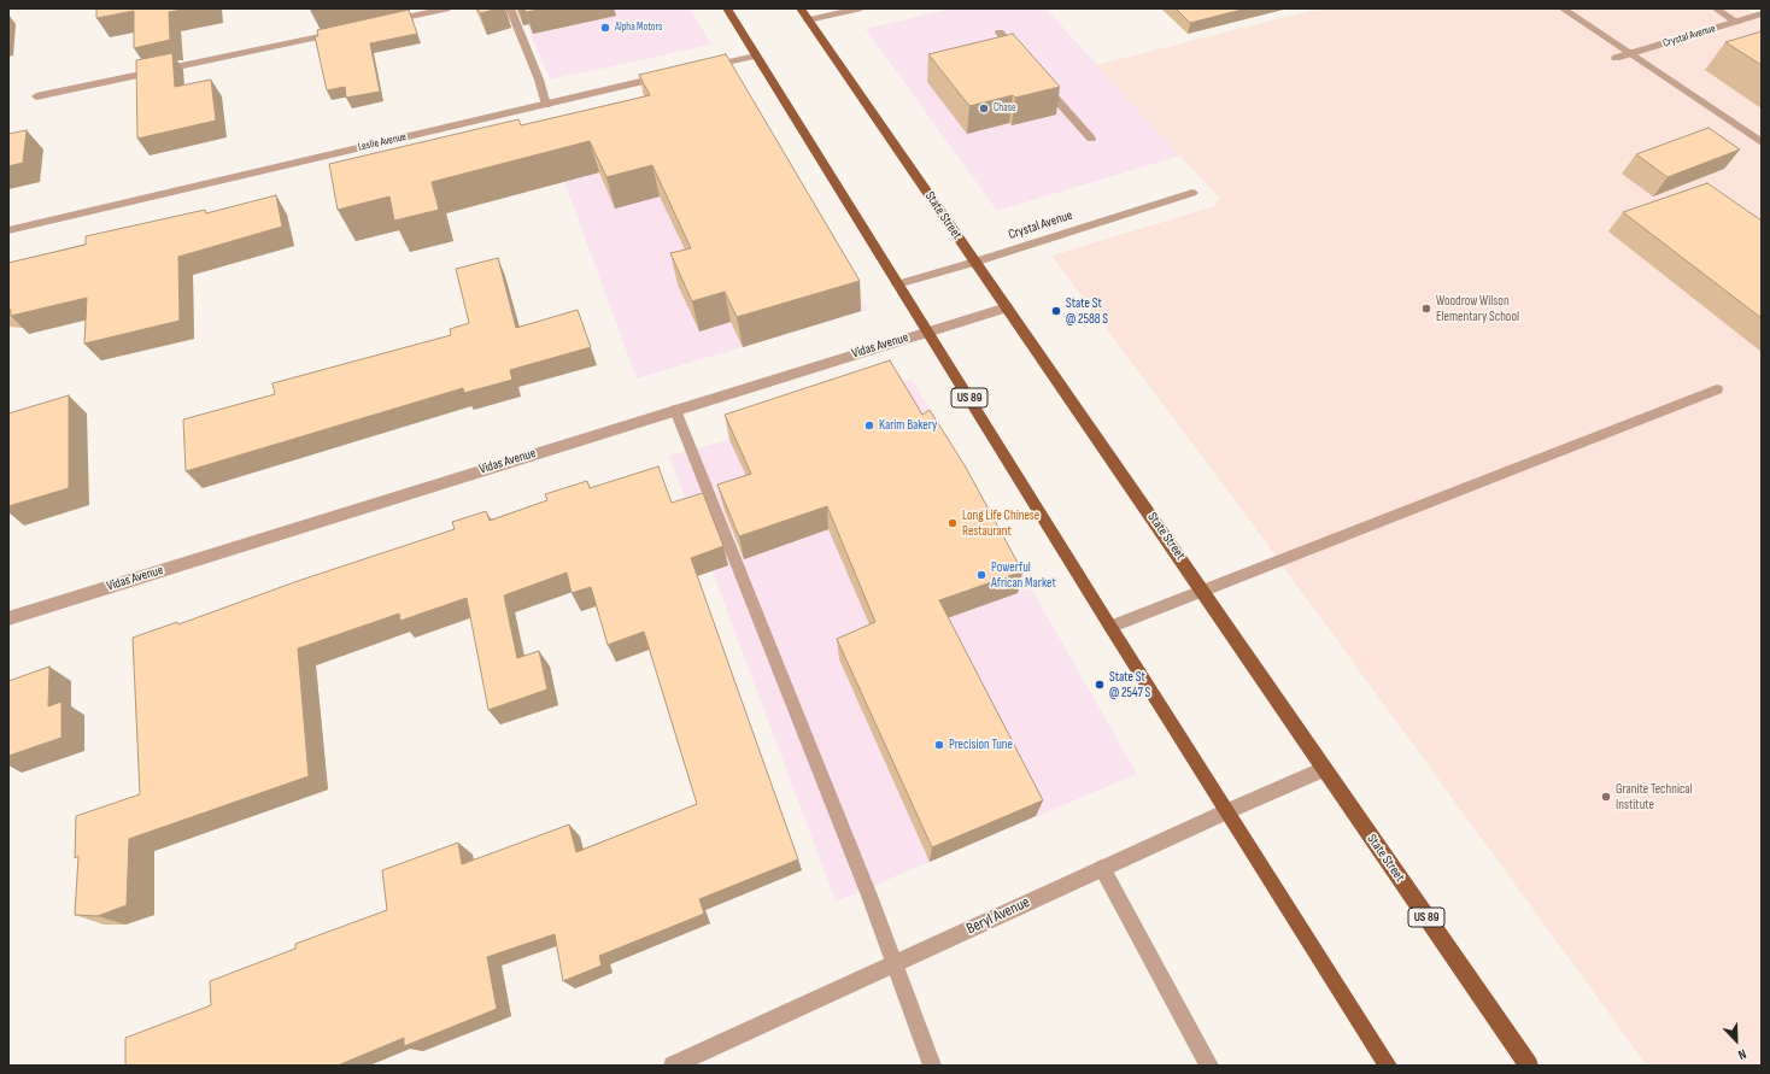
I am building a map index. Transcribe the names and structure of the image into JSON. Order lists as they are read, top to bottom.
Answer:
{
  "streets": {
    "main road": ["State Street", "US 89"],
    "street": [
      "Crystal Avenue",
      "Leslie Avenue",
      "Vidas Avenue",
      "Beryl Avenue"
    ]
  },
  "crossings": [
    ["Crystal Avenue", "State Street"],
    ["Crystal Avenue", "US 89"],
    ["State Street", "Vidas Avenue"],
    ["State Street", "Beryl Avenue"],
    ["Vidas Avenue", "US 89"],
    ["US 89", "Beryl Avenue"]
  ],
  "places": [
    "Alpha Motors",
    "Chase",
    "Woodrow Wilson Elementary School",
    "State St @ 2588 S",
    "Karim Bakery",
    "Long Life Chinese Restaurant",
    "Powerful African Market",
    "State St @ 2547 S",
    "Precision Tune",
    "Granite Technical Institute"
  ],
  "north": "bottom right"
}
